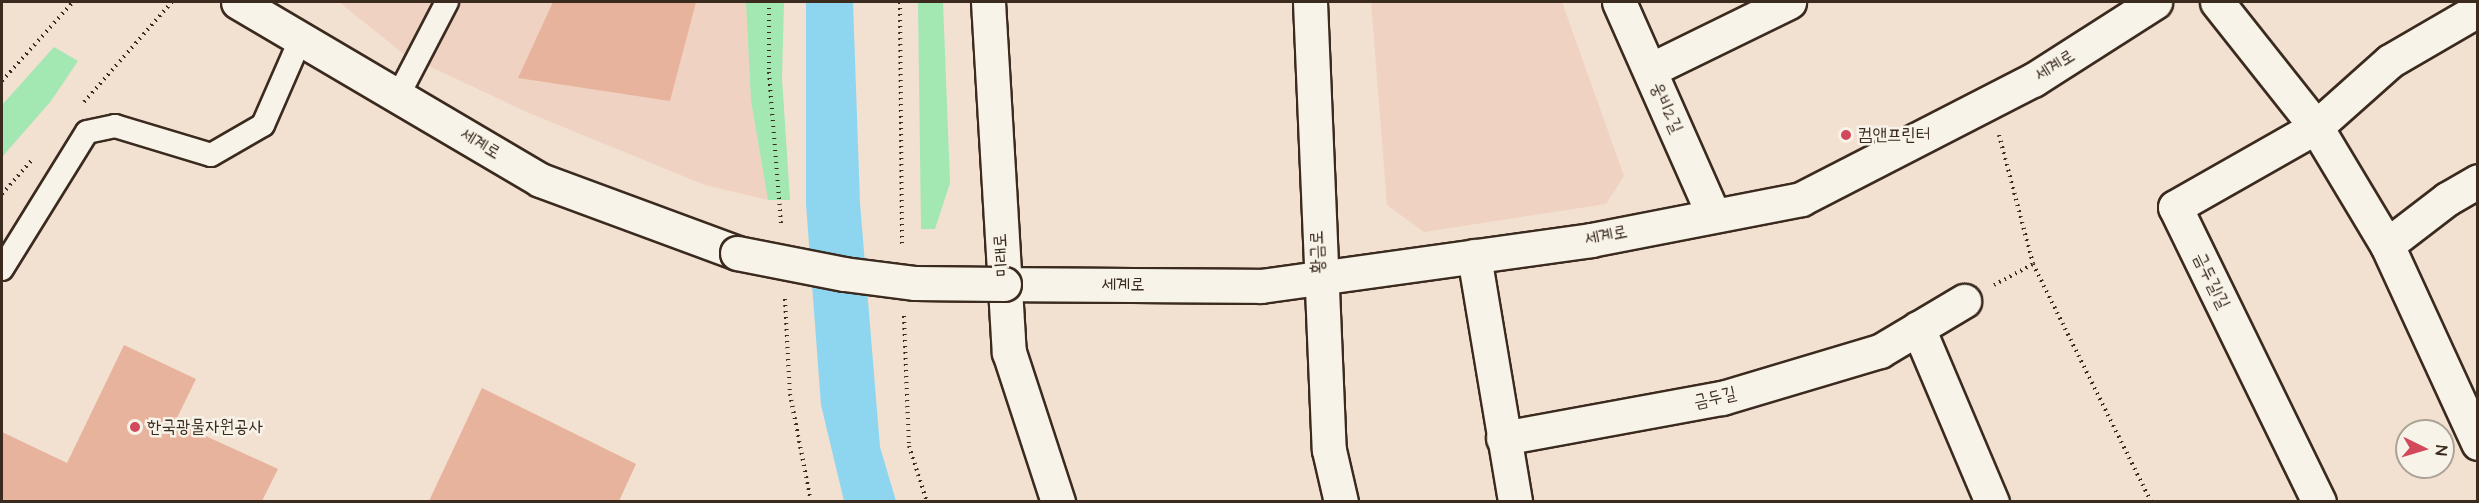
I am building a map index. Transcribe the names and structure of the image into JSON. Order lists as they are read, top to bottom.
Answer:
{
  "streets": {
    "street": [
      "세계로",
      "웅비2길",
      "황금로",
      "미래로",
      "금두길1길",
      "금두길"
    ]
  },
  "crossings": [
    ["세계로", "웅비2길"],
    ["세계로", "황금로"],
    ["세계로", "미래로"]
  ],
  "places": ["컴앤프린터", "한국광물자원공사"],
  "north": "right"
}
